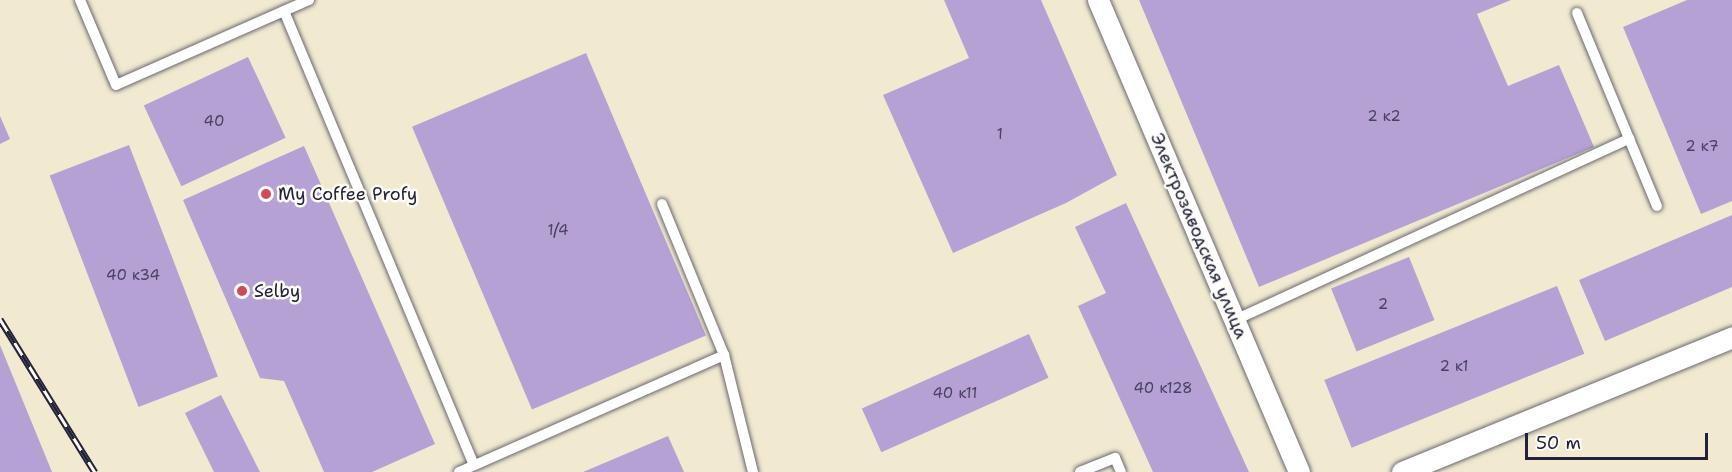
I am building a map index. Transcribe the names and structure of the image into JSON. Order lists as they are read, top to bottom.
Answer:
{
  "streets": {
    "street": ["Электрозаводская улица"]
  },
  "places": ["My Coffee Profy", "Selby"],
  "house_numbers": [
    "2 к2",
    "40",
    "1",
    "2 к7",
    "1/4",
    "40 к34",
    "2",
    "2 к1",
    "40 к128",
    "40 к11"
  ],
  "scale_bar": "50 m"
}
